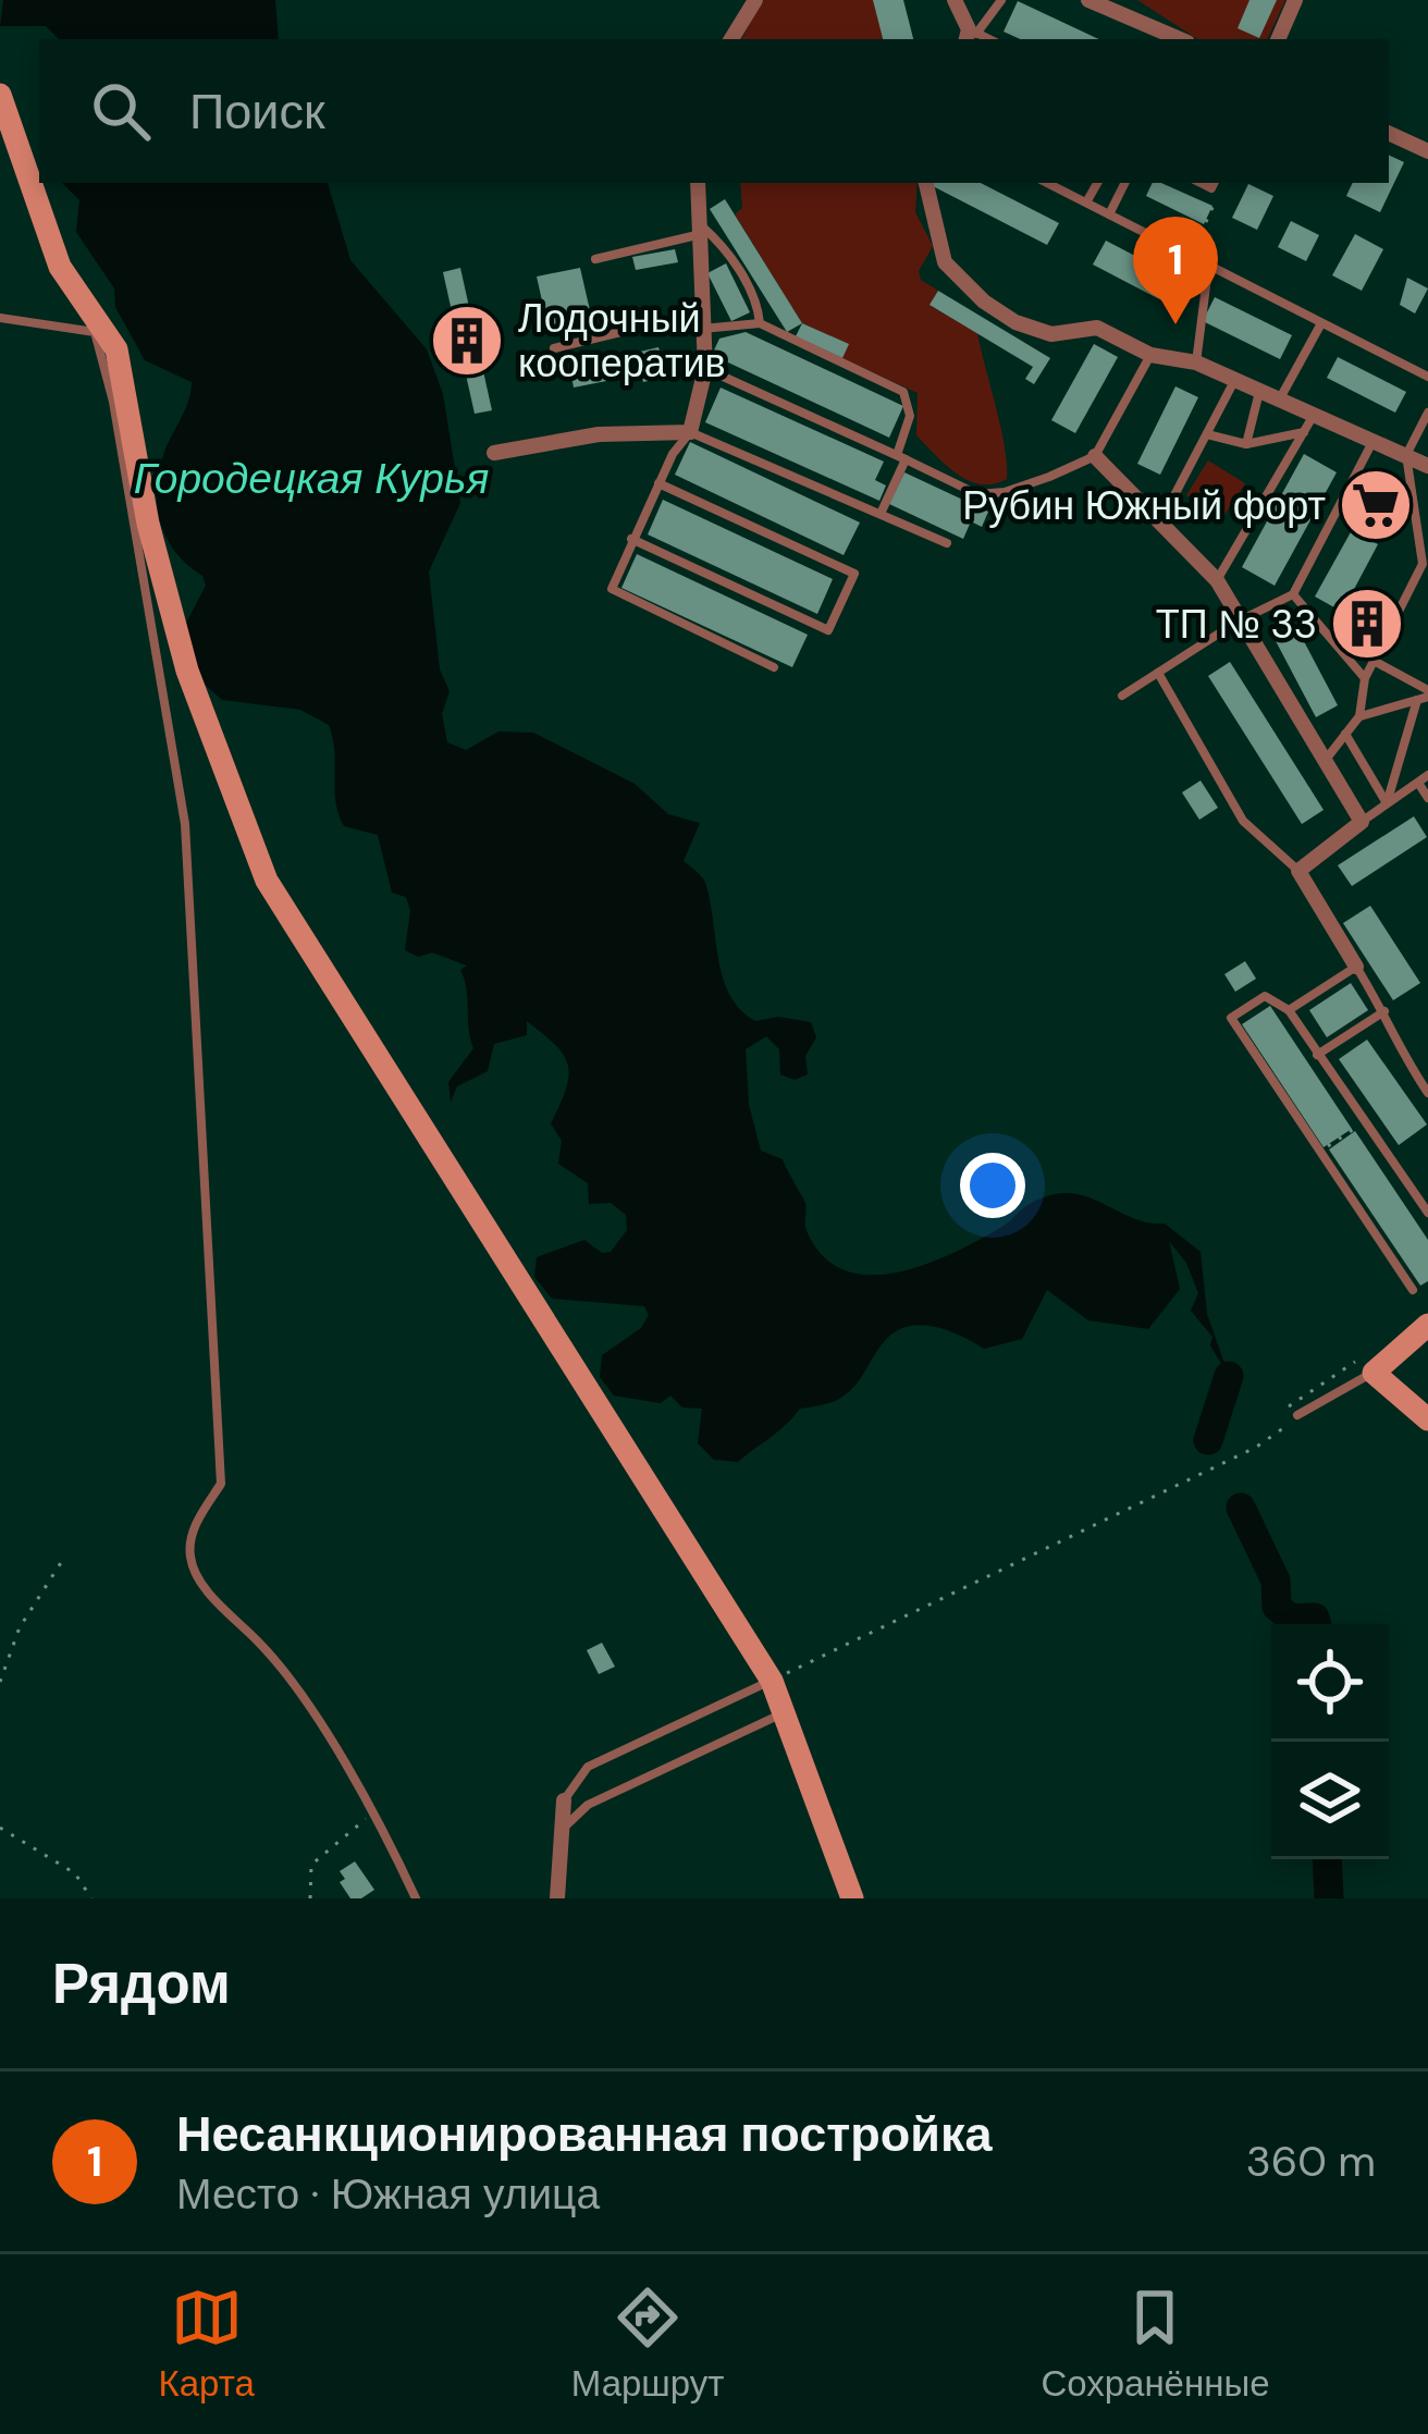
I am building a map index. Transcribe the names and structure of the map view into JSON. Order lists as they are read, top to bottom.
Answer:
{
  "water": ["Городецкая Курья"],
  "places": {
    "building": ["Лодочный кооператив", "ТП № 33"],
    "supermarket": ["Рубин Южный форт"]
  },
  "page": {
    "search": "Поиск",
    "pins": "1",
    "heading": "Рядом",
    "list": [
      {
        "mark": "1",
        "name": "Несанкционированная постройка",
        "note": "Место · Южная улица",
        "value": "360 m"
      }
    ],
    "nav": ["Карта", "Маршрут", "Сохранённые"]
  }
}
